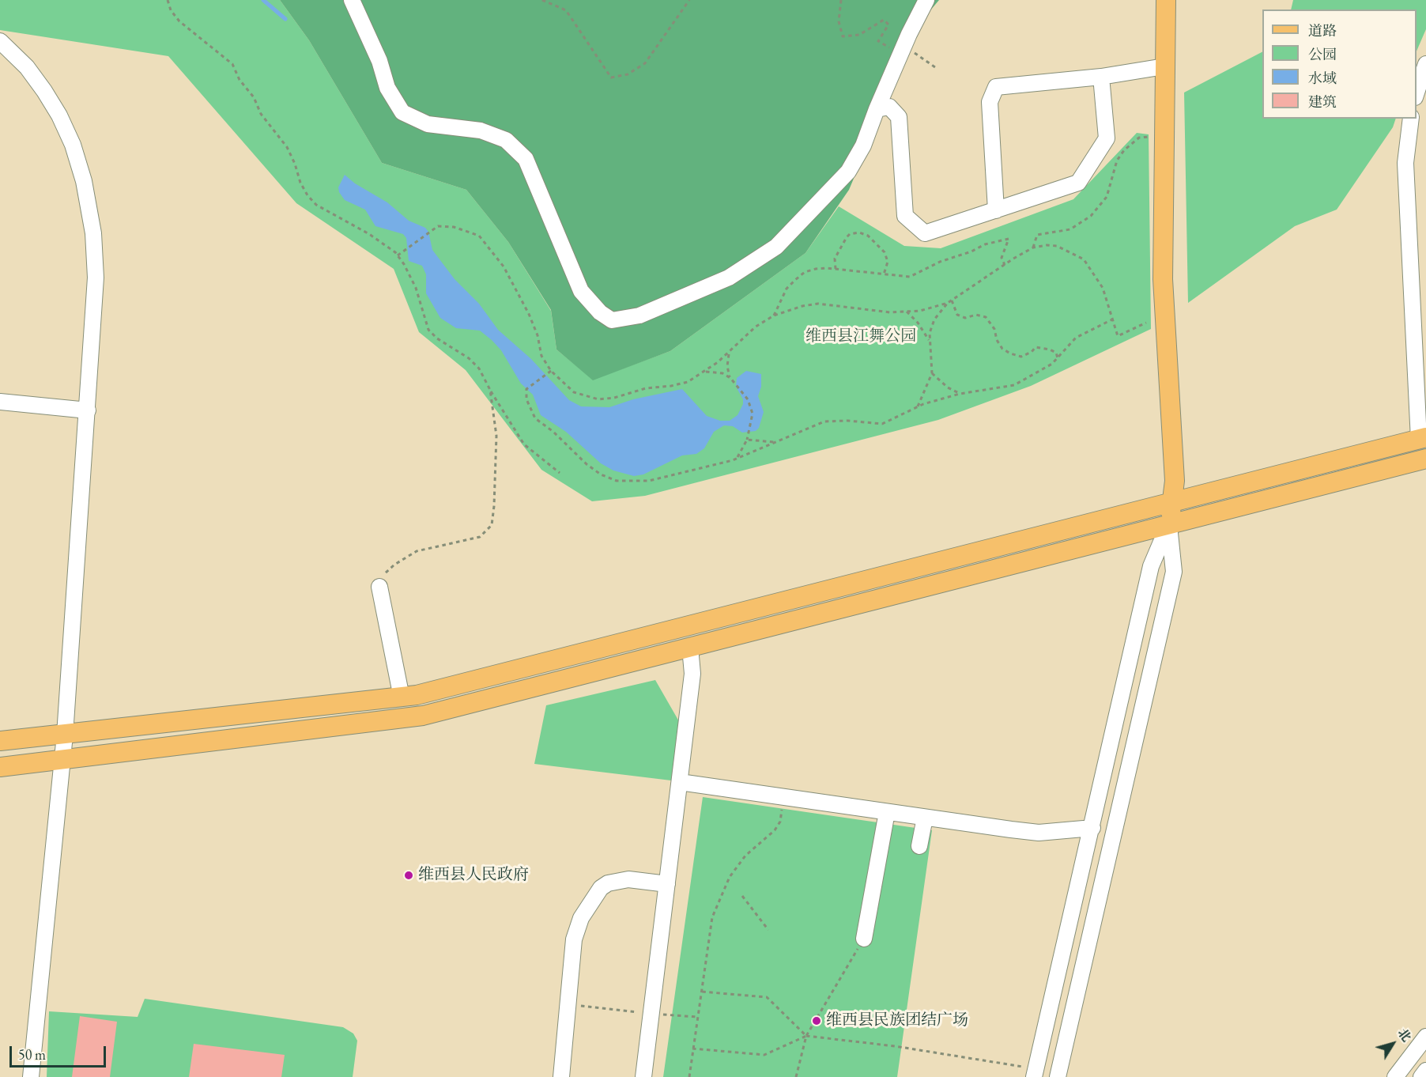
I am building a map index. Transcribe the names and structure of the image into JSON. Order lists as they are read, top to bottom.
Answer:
{
  "parks": ["维西县江舞公园"],
  "places": ["维西县人民政府", "维西县民族团结广场"],
  "legend": [
    "道路",
    "公园",
    "水域",
    "建筑"
  ],
  "scale_bar": "50 m",
  "north": "top right"
}
